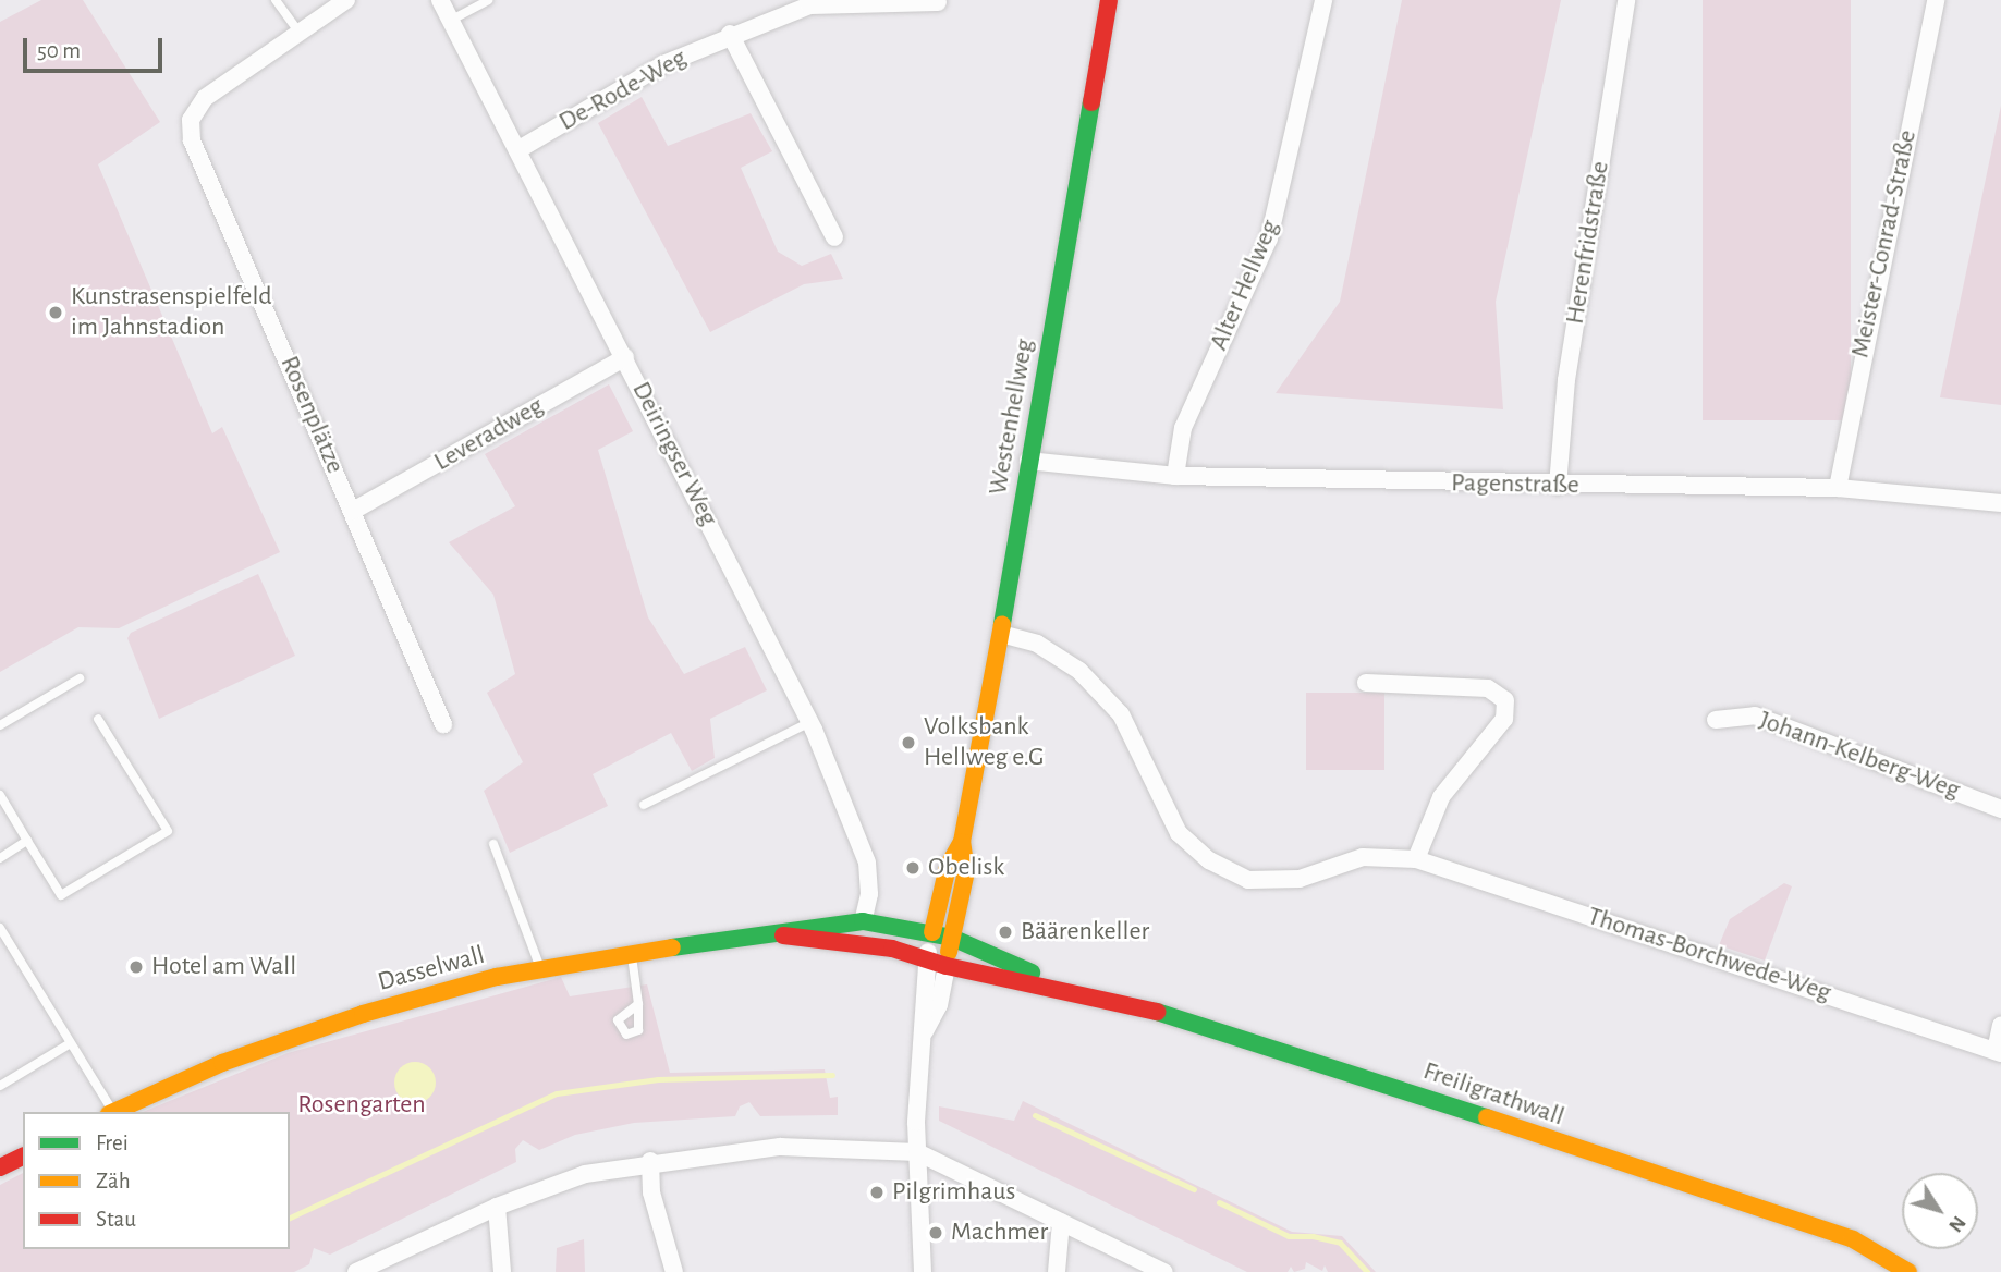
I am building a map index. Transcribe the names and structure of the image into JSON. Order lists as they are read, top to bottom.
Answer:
{
  "streets": {
    "street": [
      "De-Rode-Weg",
      "Herenfridstraße",
      "Meister-Conrad-Straße",
      "Alter Hellweg",
      "Rosenplätze",
      "Westenhellweg",
      "Leveradweg",
      "Deiringser Weg",
      "Pagenstraße",
      "Johann-Kelberg-Weg",
      "Thomas-Borchwede-Weg",
      "Dasselwall",
      "Freiligrathwall"
    ]
  },
  "crossings": [
    ["De-Rode-Weg", "Deiringser Weg"],
    ["Herenfridstraße", "Pagenstraße"],
    ["Meister-Conrad-Straße", "Pagenstraße"],
    ["Alter Hellweg", "Pagenstraße"],
    ["Rosenplätze", "Leveradweg"],
    ["Westenhellweg", "Pagenstraße"],
    ["Westenhellweg", "Thomas-Borchwede-Weg"],
    ["Westenhellweg", "Dasselwall"],
    ["Westenhellweg", "Freiligrathwall"],
    ["Leveradweg", "Deiringser Weg"],
    ["Deiringser Weg", "Dasselwall"],
    ["Dasselwall", "Freiligrathwall"]
  ],
  "parks": ["Rosengarten"],
  "places": [
    "Kunstrasenspielfeld im Jahnstadion",
    "Volksbank Hellweg e.G",
    "Obelisk",
    "Bäärenkeller",
    "Hotel am Wall",
    "Pilgrimhaus",
    "Machmer"
  ],
  "legend": ["Frei", "Zäh", "Stau"],
  "scale_bar": "50 m",
  "north": "bottom right"
}
